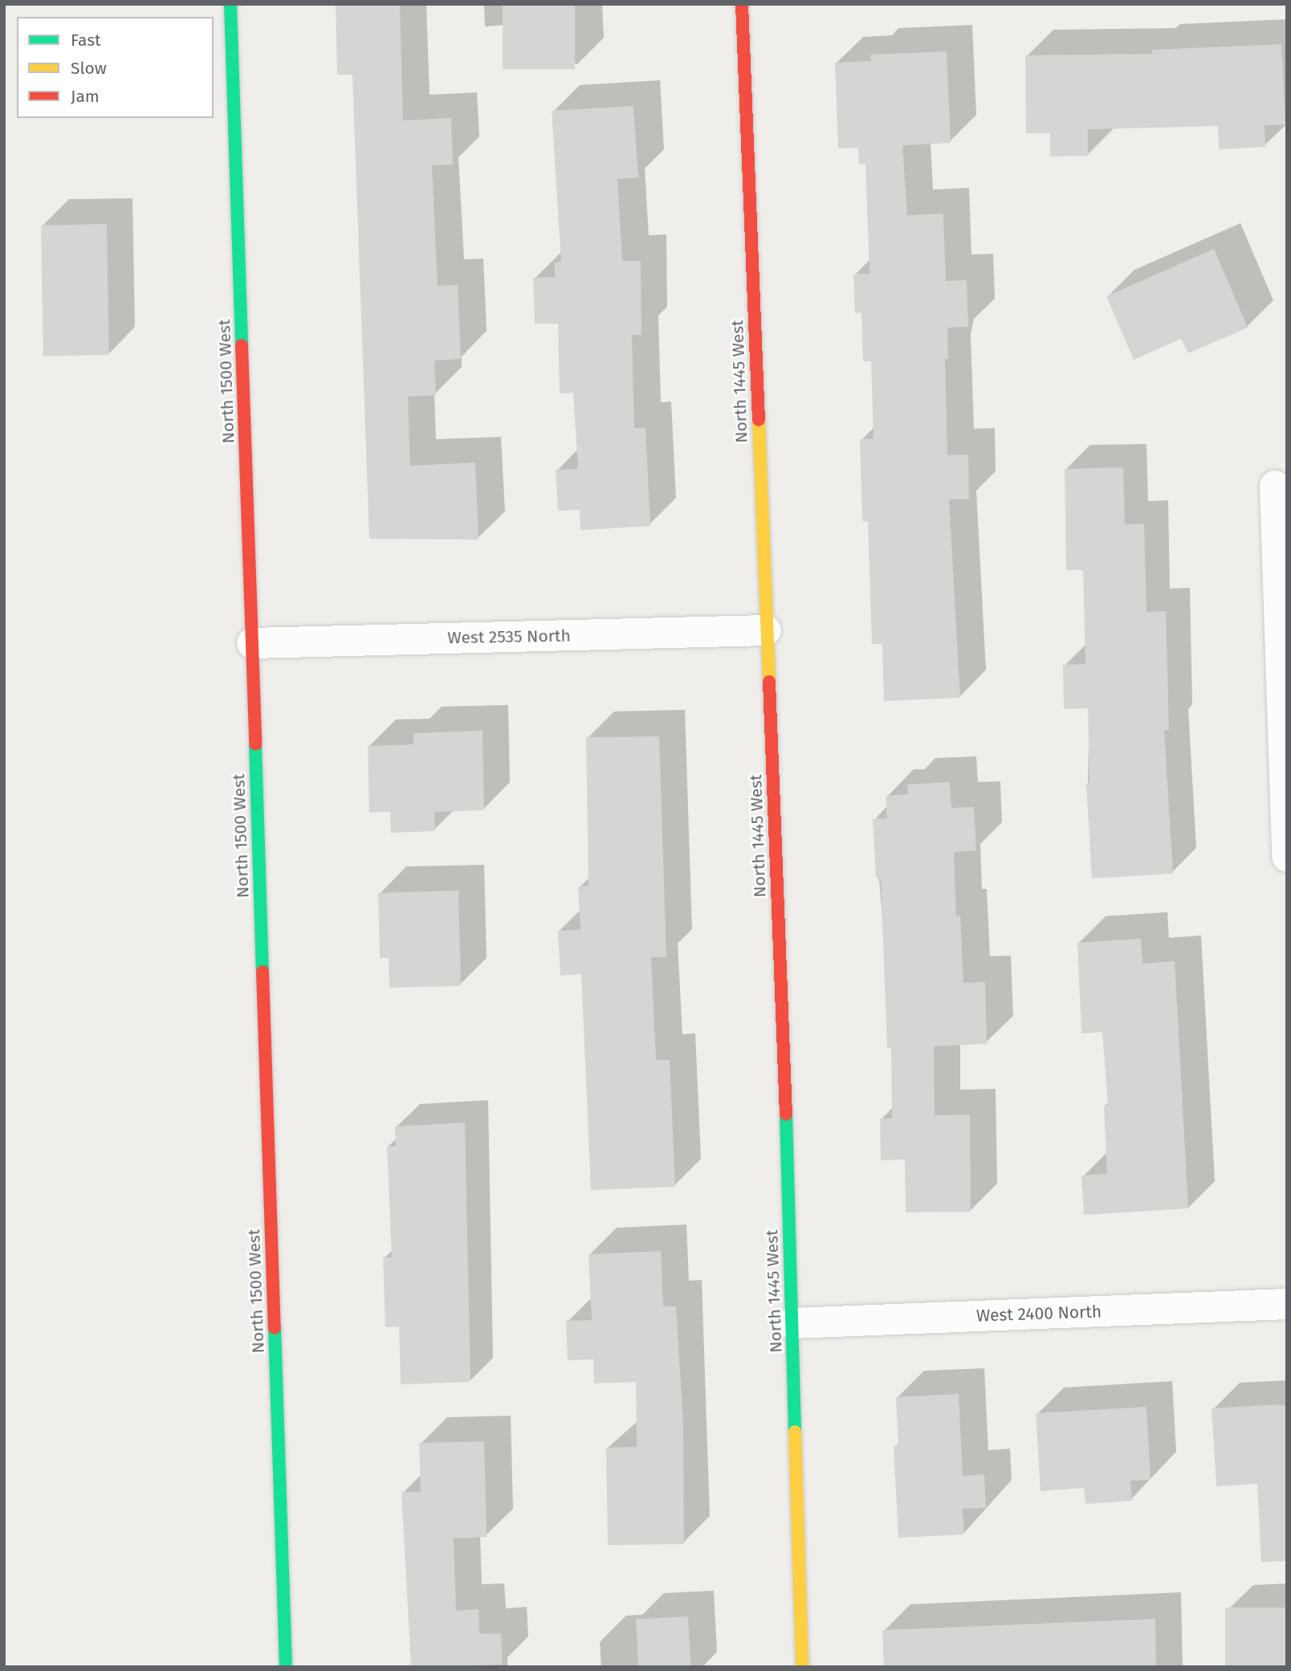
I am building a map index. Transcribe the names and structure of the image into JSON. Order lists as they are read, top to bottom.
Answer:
{
  "streets": {
    "street": [
      "North 1500 West",
      "North 1445 West",
      "West 2535 North",
      "West 2400 North"
    ]
  },
  "crossings": [
    ["North 1500 West", "West 2535 North"],
    ["North 1445 West", "West 2535 North"],
    ["North 1445 West", "West 2400 North"]
  ],
  "legend": ["Fast", "Slow", "Jam"]
}
